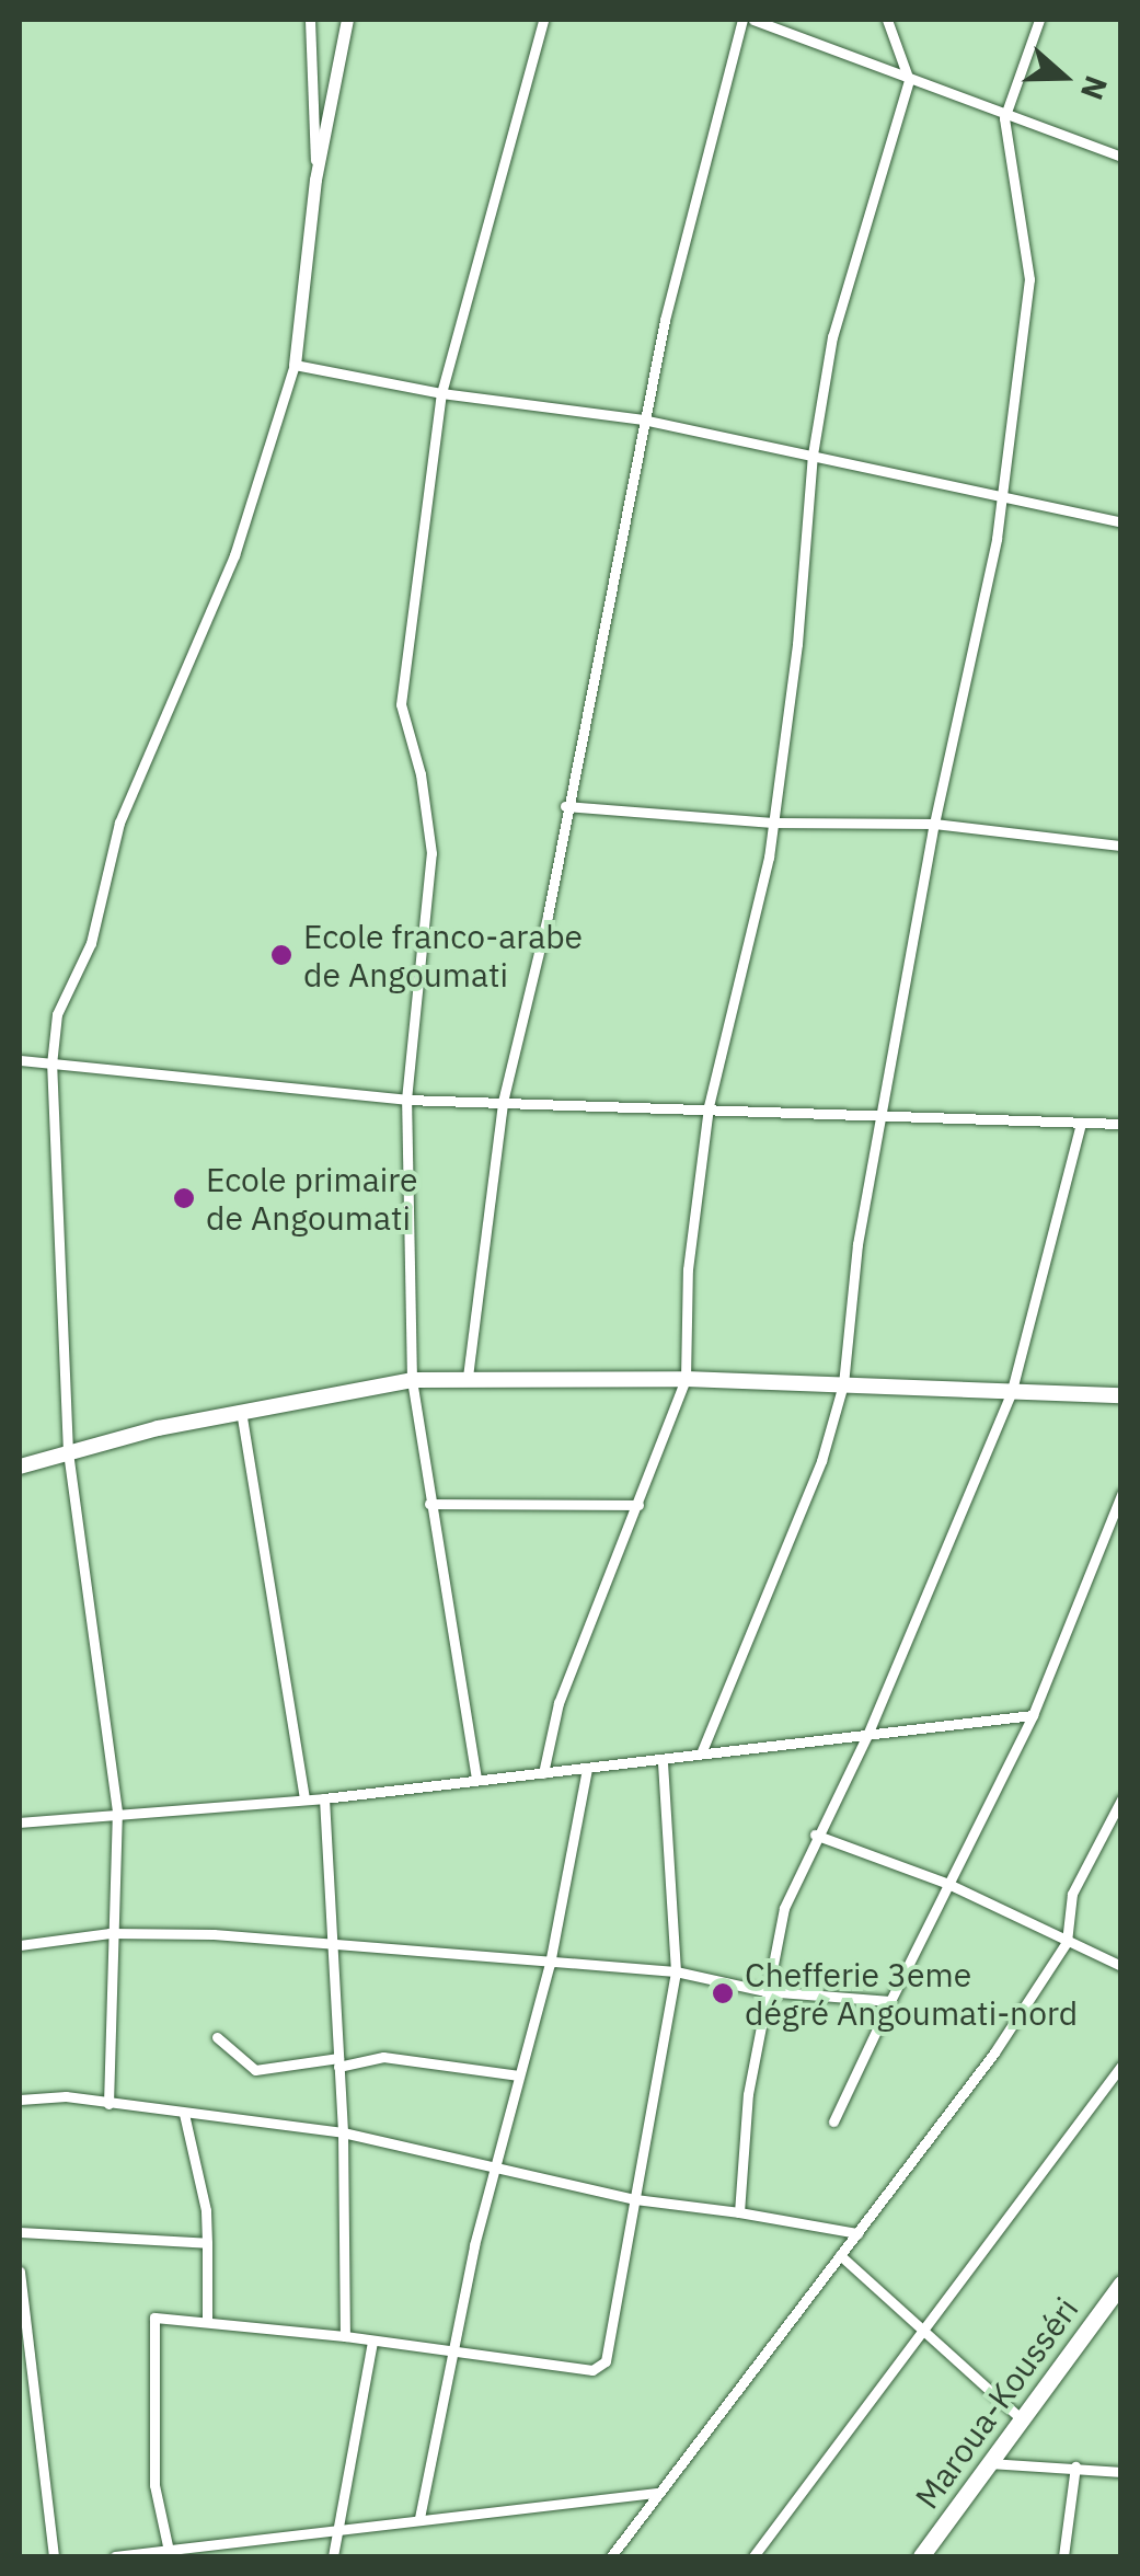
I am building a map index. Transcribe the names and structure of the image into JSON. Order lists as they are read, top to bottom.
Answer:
{
  "streets": {
    "highway": ["Maroua-Kousséri"]
  },
  "places": ["Ecole franco-arabe de Angoumati", "Ecole primaire de Angoumati", "Chefferie 3eme dégré Angoumati-nord"],
  "north": "right"
}
